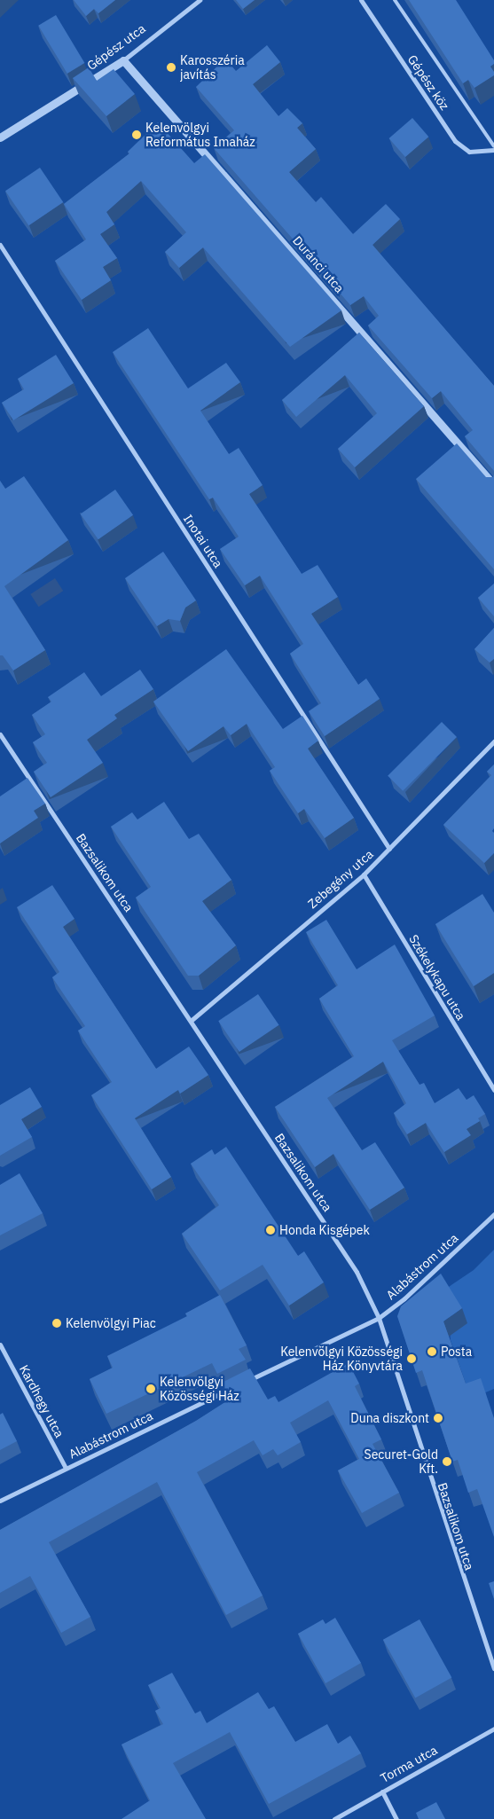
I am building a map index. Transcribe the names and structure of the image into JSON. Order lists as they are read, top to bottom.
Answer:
{
  "streets": {
    "street": [
      "Gépész utca",
      "Gépész köz",
      "Duránci utca",
      "Inotai utca",
      "Bazsalikom utca",
      "Zebegény utca",
      "Székelykapu utca",
      "Alabástrom utca",
      "Kardhegy utca",
      "Torma utca"
    ]
  },
  "crossings": [
    ["Gépész utca", "Duránci utca"],
    ["Inotai utca", "Zebegény utca"],
    ["Bazsalikom utca", "Zebegény utca"],
    ["Bazsalikom utca", "Alabástrom utca"],
    ["Zebegény utca", "Székelykapu utca"],
    ["Alabástrom utca", "Kardhegy utca"]
  ],
  "places": [
    "Karosszéria javítás",
    "Kelenvölgyi Református Imaház",
    "Honda Kisgépek",
    "Kelenvölgyi Piac",
    "Posta",
    "Kelenvölgyi Közösségi Ház Könyvtára",
    "Kelenvölgyi Közösségi Ház",
    "Duna diszkont",
    "Securet-Gold Kft."
  ]
}
